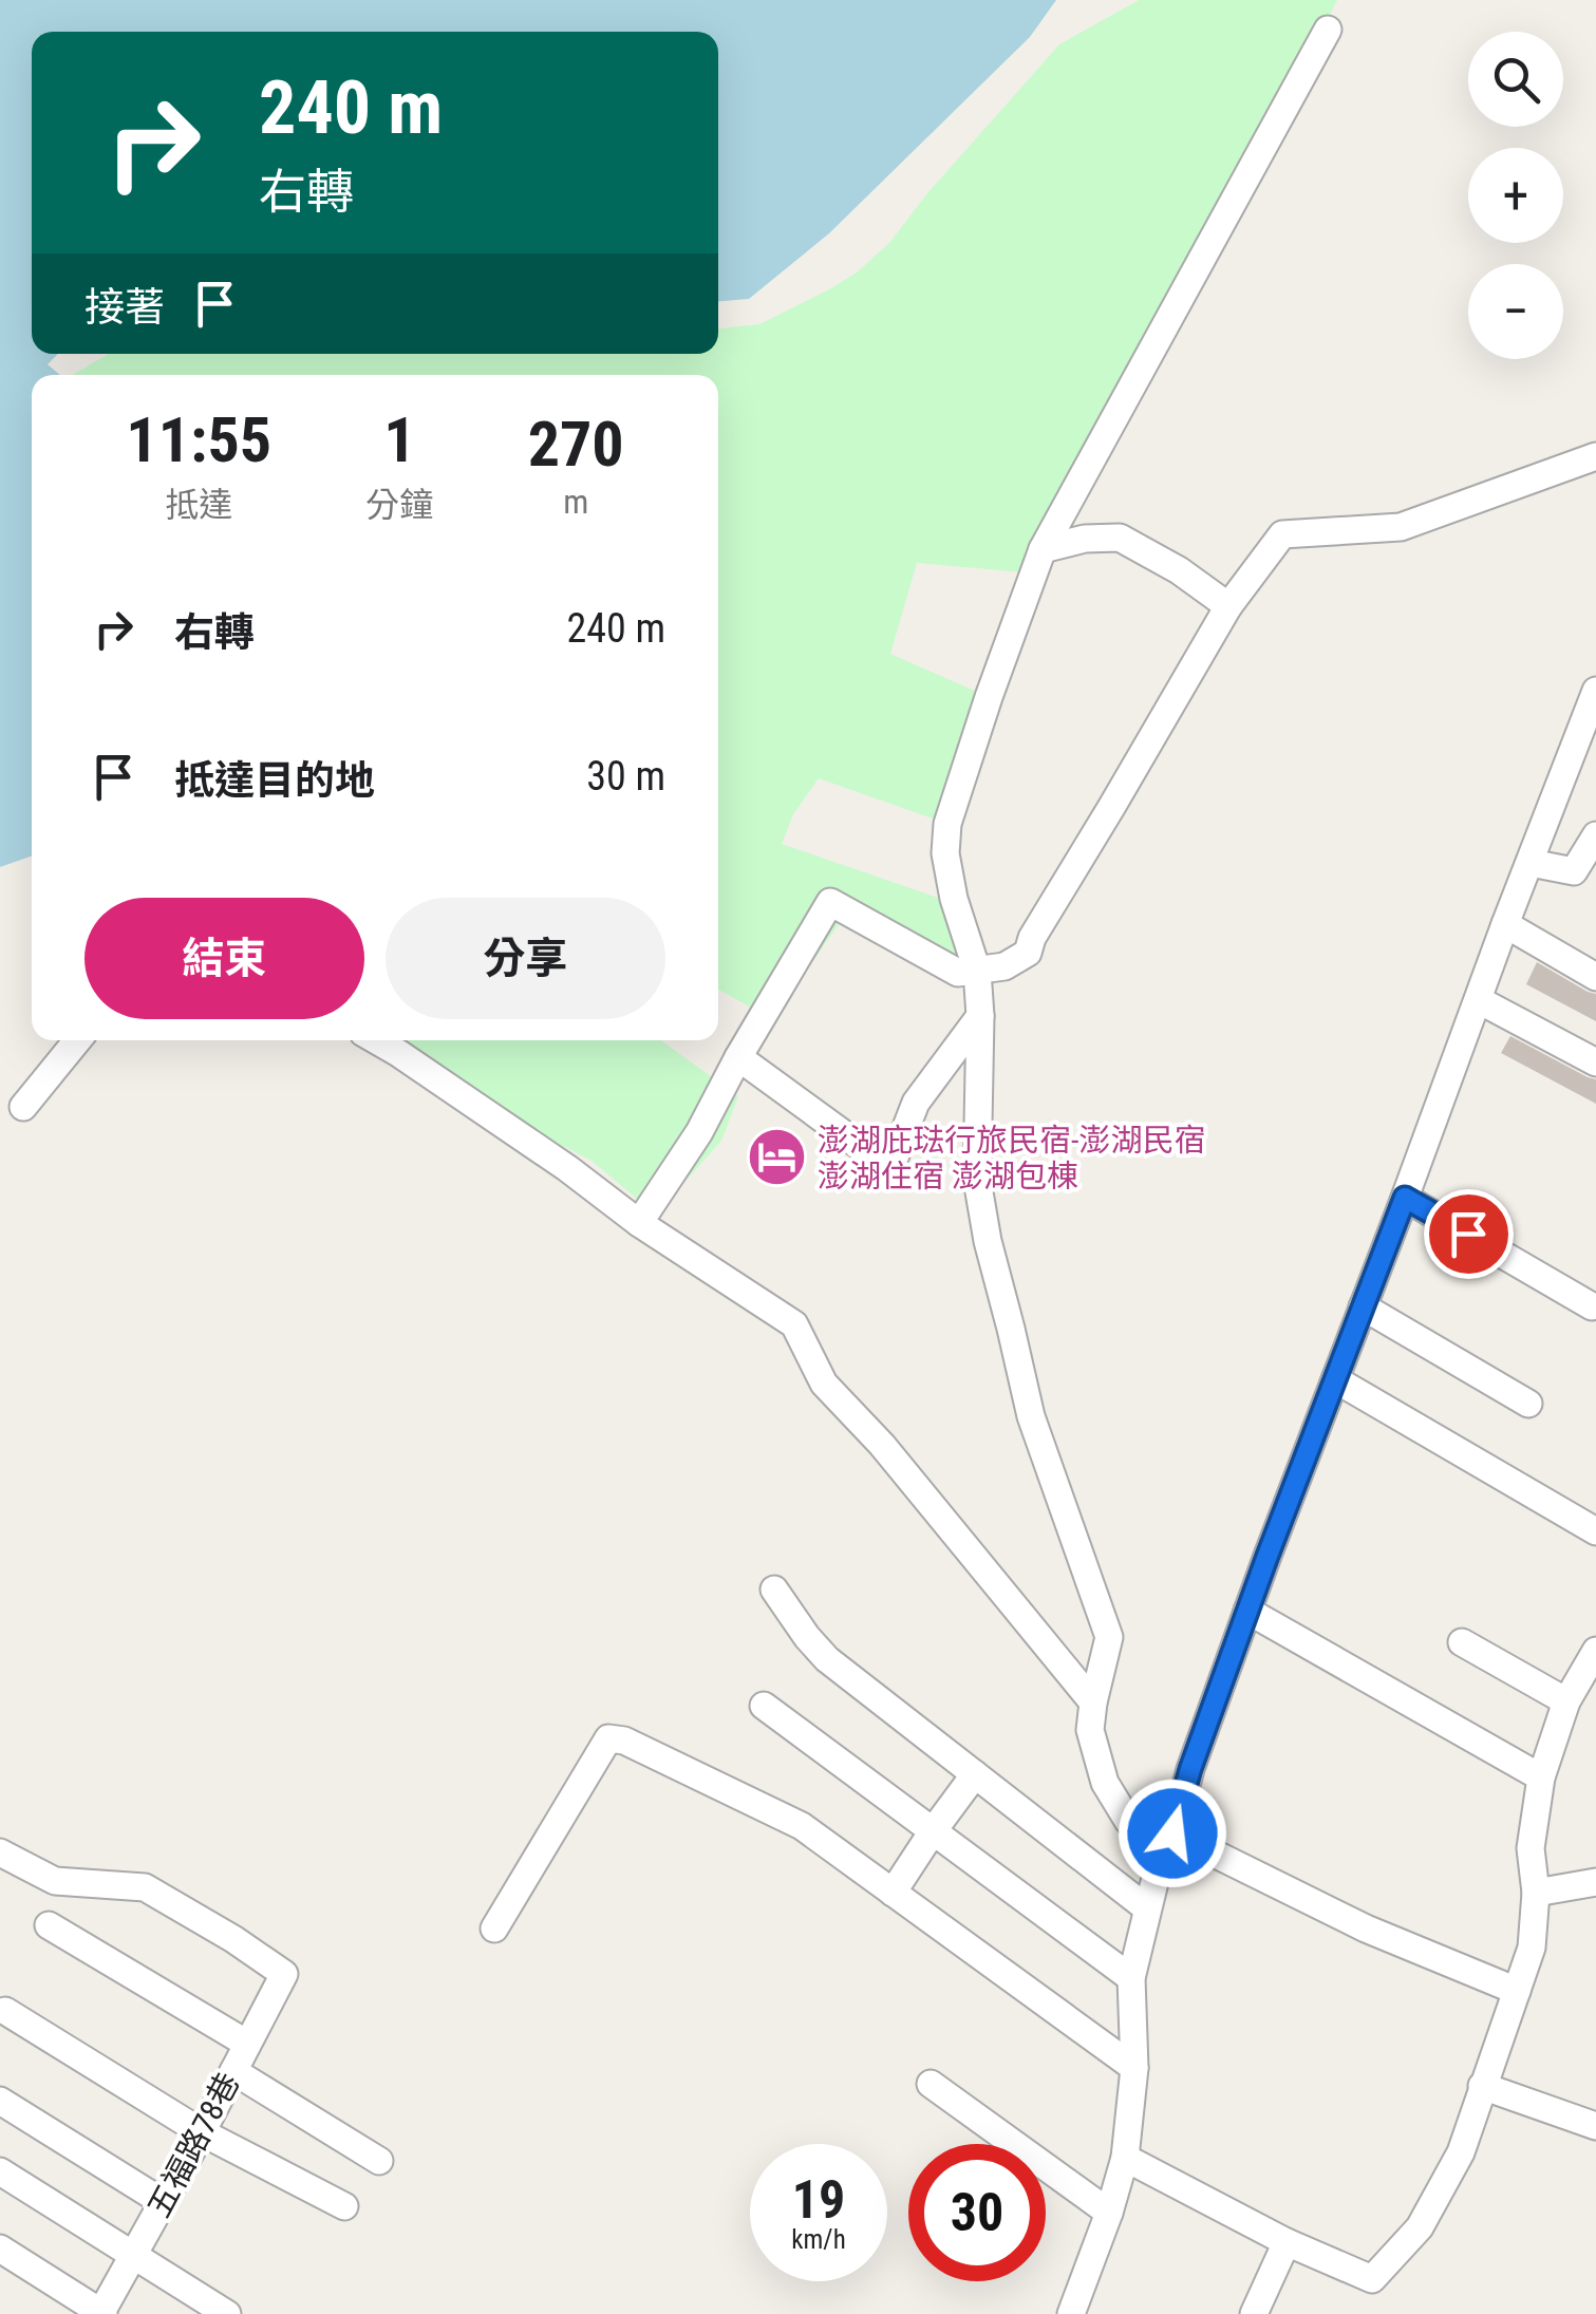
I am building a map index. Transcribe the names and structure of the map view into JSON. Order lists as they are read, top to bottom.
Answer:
{
  "streets": {
    "street": ["五福路78巷"]
  },
  "places": {
    "hotel": ["澎湖庇琺行旅民宿-澎湖民宿 澎湖住宿 澎湖包棟"]
  },
  "page": {
    "map_buttons": ["+", "−"],
    "turn": ["240 m", "右轉"],
    "then": "接著",
    "eta": [
      "11:55",
      "抵達",
      "1",
      "分鐘",
      "270",
      "m"
    ],
    "list": [
      {
        "name": "右轉",
        "value": "240 m"
      },
      {
        "name": "抵達目的地",
        "value": "30 m"
      }
    ],
    "buttons": ["結束", "分享"],
    "speed": "19 km/h",
    "limit": "30"
  }
}
